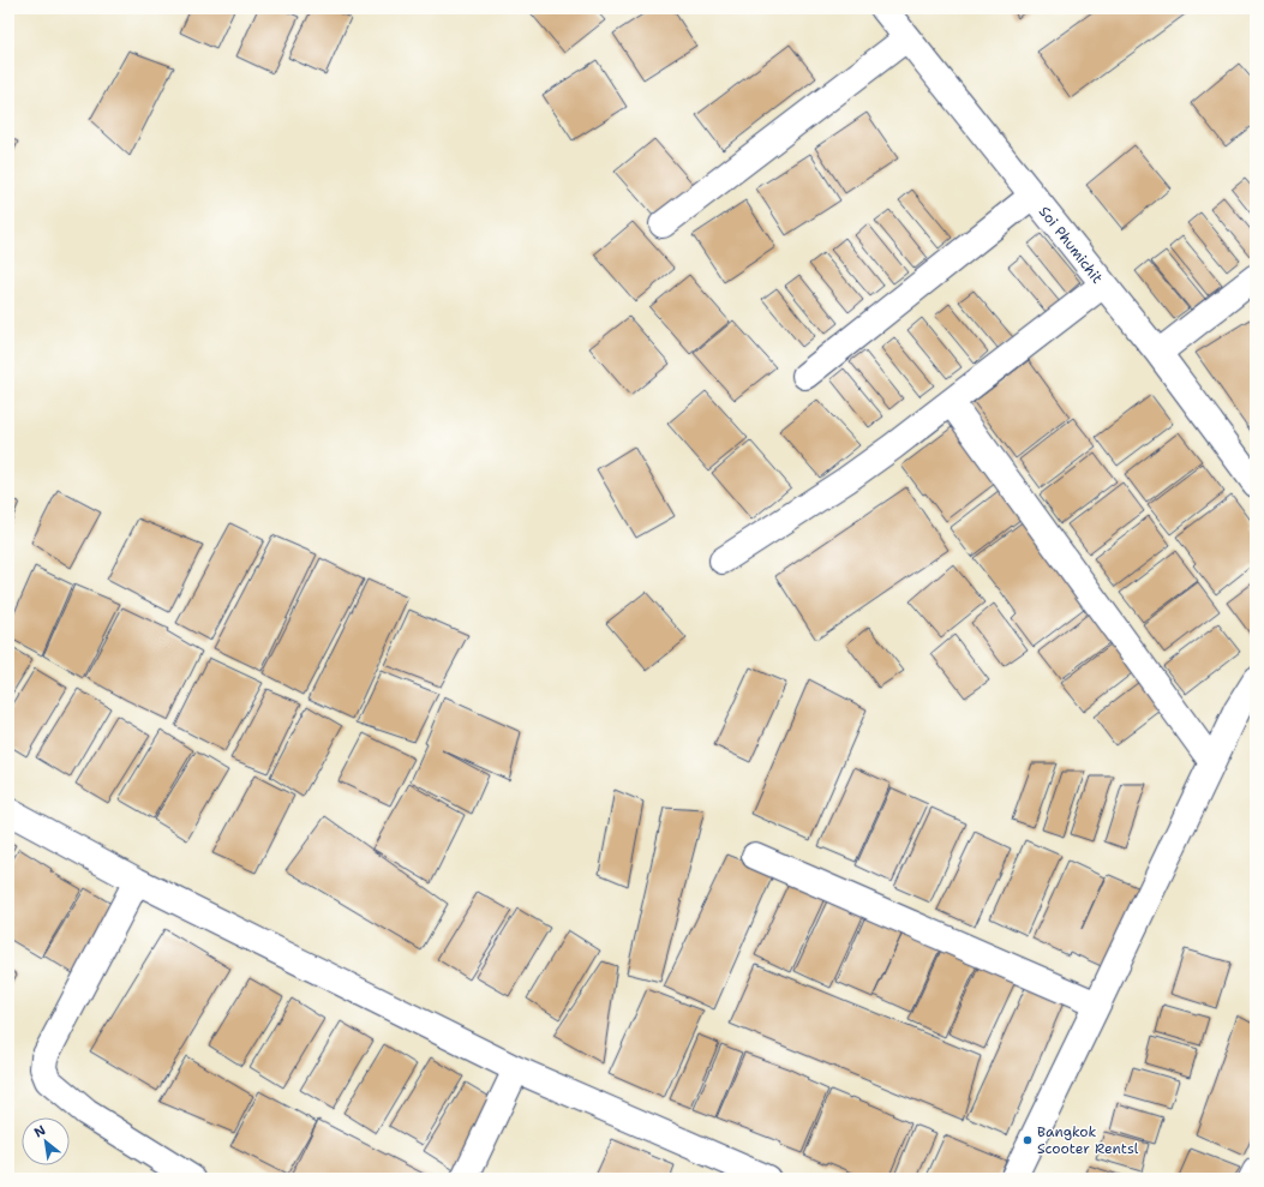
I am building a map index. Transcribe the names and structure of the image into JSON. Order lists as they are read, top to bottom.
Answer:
{
  "streets": {
    "street": ["Soi Phumichit"]
  },
  "places": ["Bangkok Scooter Rentsl"],
  "north": "top left"
}
